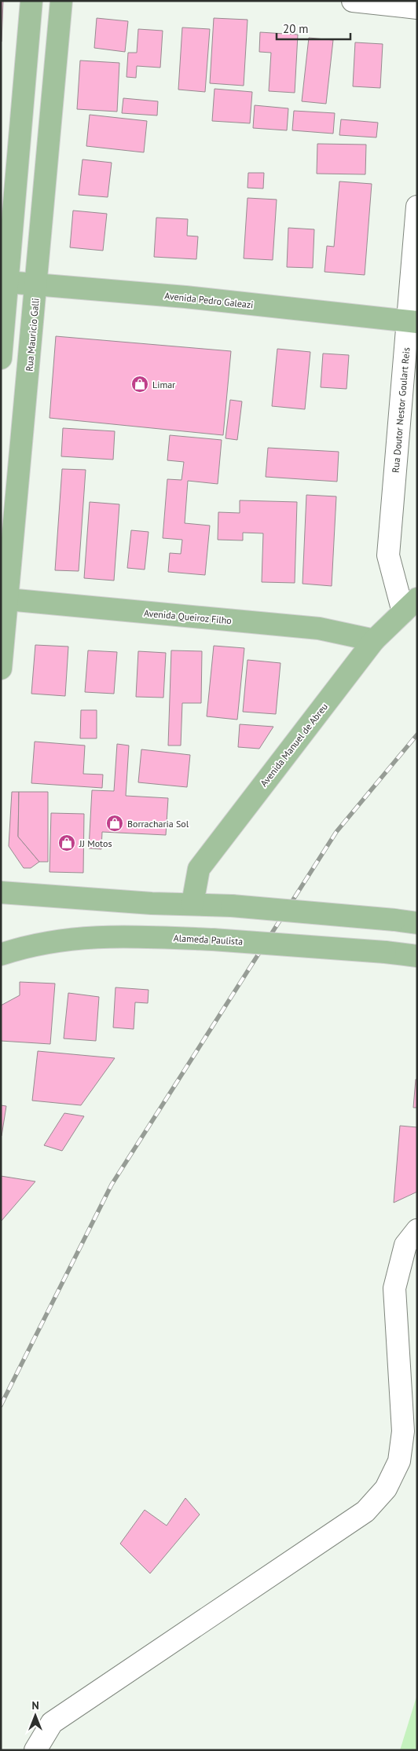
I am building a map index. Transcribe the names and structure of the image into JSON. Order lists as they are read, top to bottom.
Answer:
{
  "streets": {
    "main road": [
      "Avenida Pedro Galeazi",
      "Rua Mauricio Galli",
      "Avenida Queiroz Filho",
      "Avenida Manuel de Abreu",
      "Alameda Paulista"
    ],
    "street": ["Rua Doutor Nestor Goulart Reis"]
  },
  "crossings": [
    ["Avenida Pedro Galeazi", "Rua Mauricio Galli"],
    ["Avenida Pedro Galeazi", "Rua Doutor Nestor Goulart Reis"],
    ["Rua Mauricio Galli", "Avenida Queiroz Filho"],
    ["Rua Doutor Nestor Goulart Reis", "Avenida Manuel de Abreu"],
    ["Avenida Queiroz Filho", "Avenida Manuel de Abreu"]
  ],
  "places": {
    "shop": ["Limar", "Borracharia Sol", "JJ Motos"]
  },
  "scale_bar": "20 m",
  "north": "top"
}
